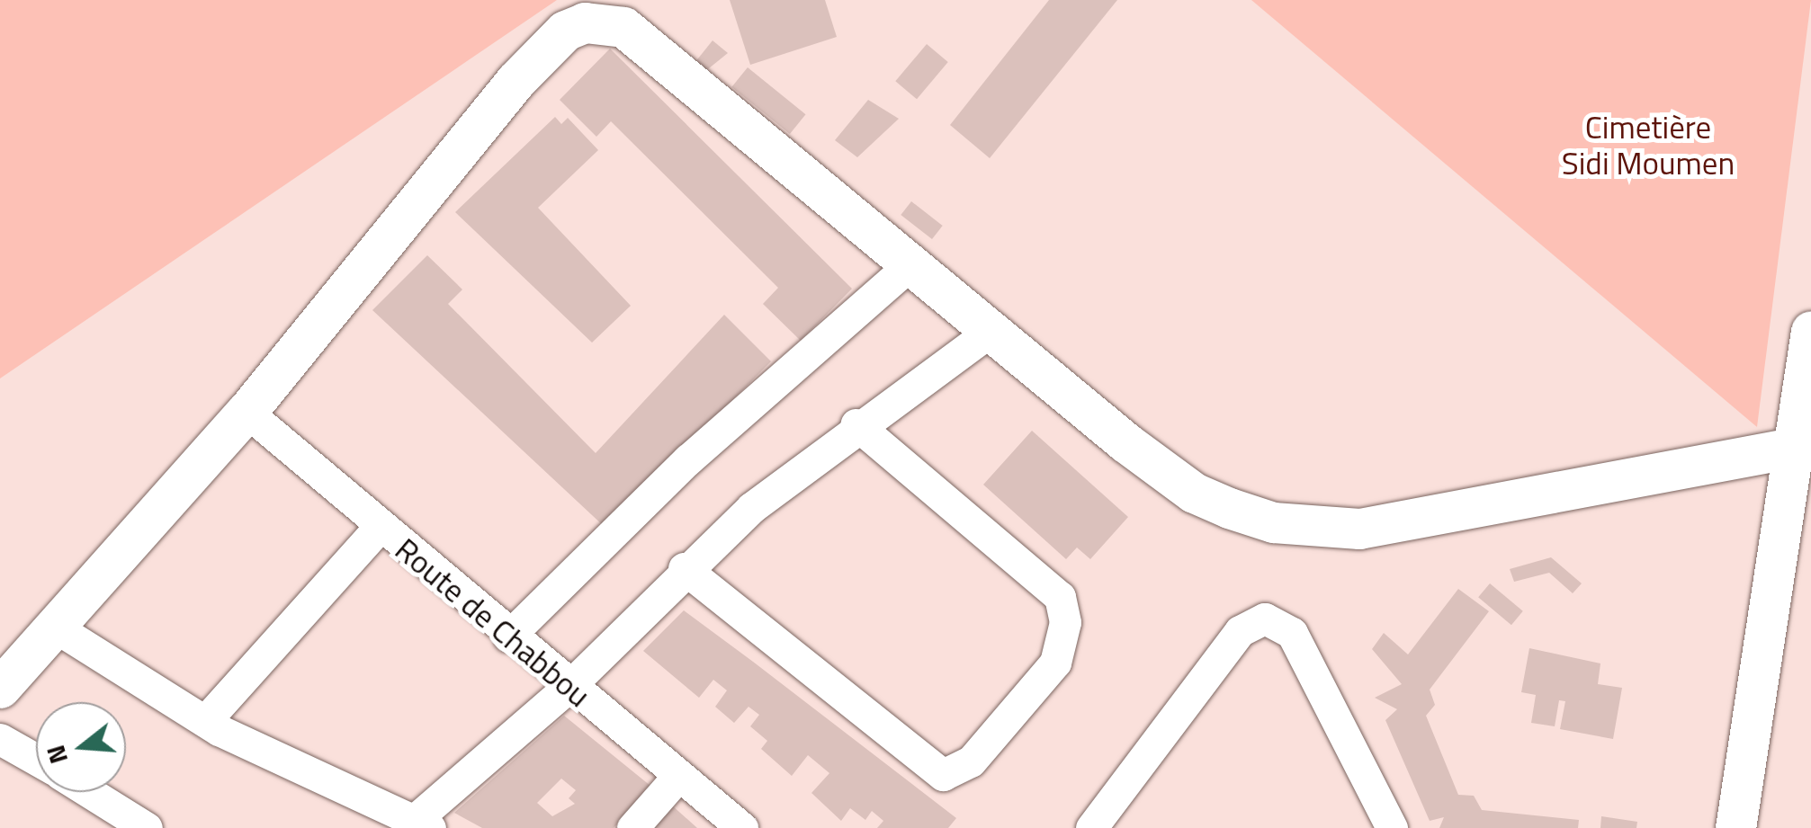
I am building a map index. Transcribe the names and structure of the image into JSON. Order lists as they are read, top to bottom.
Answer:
{
  "streets": {
    "street": ["Route de Chabbou"]
  },
  "parks": ["Cimetière Sidi Moumen"],
  "north": "left"
}
